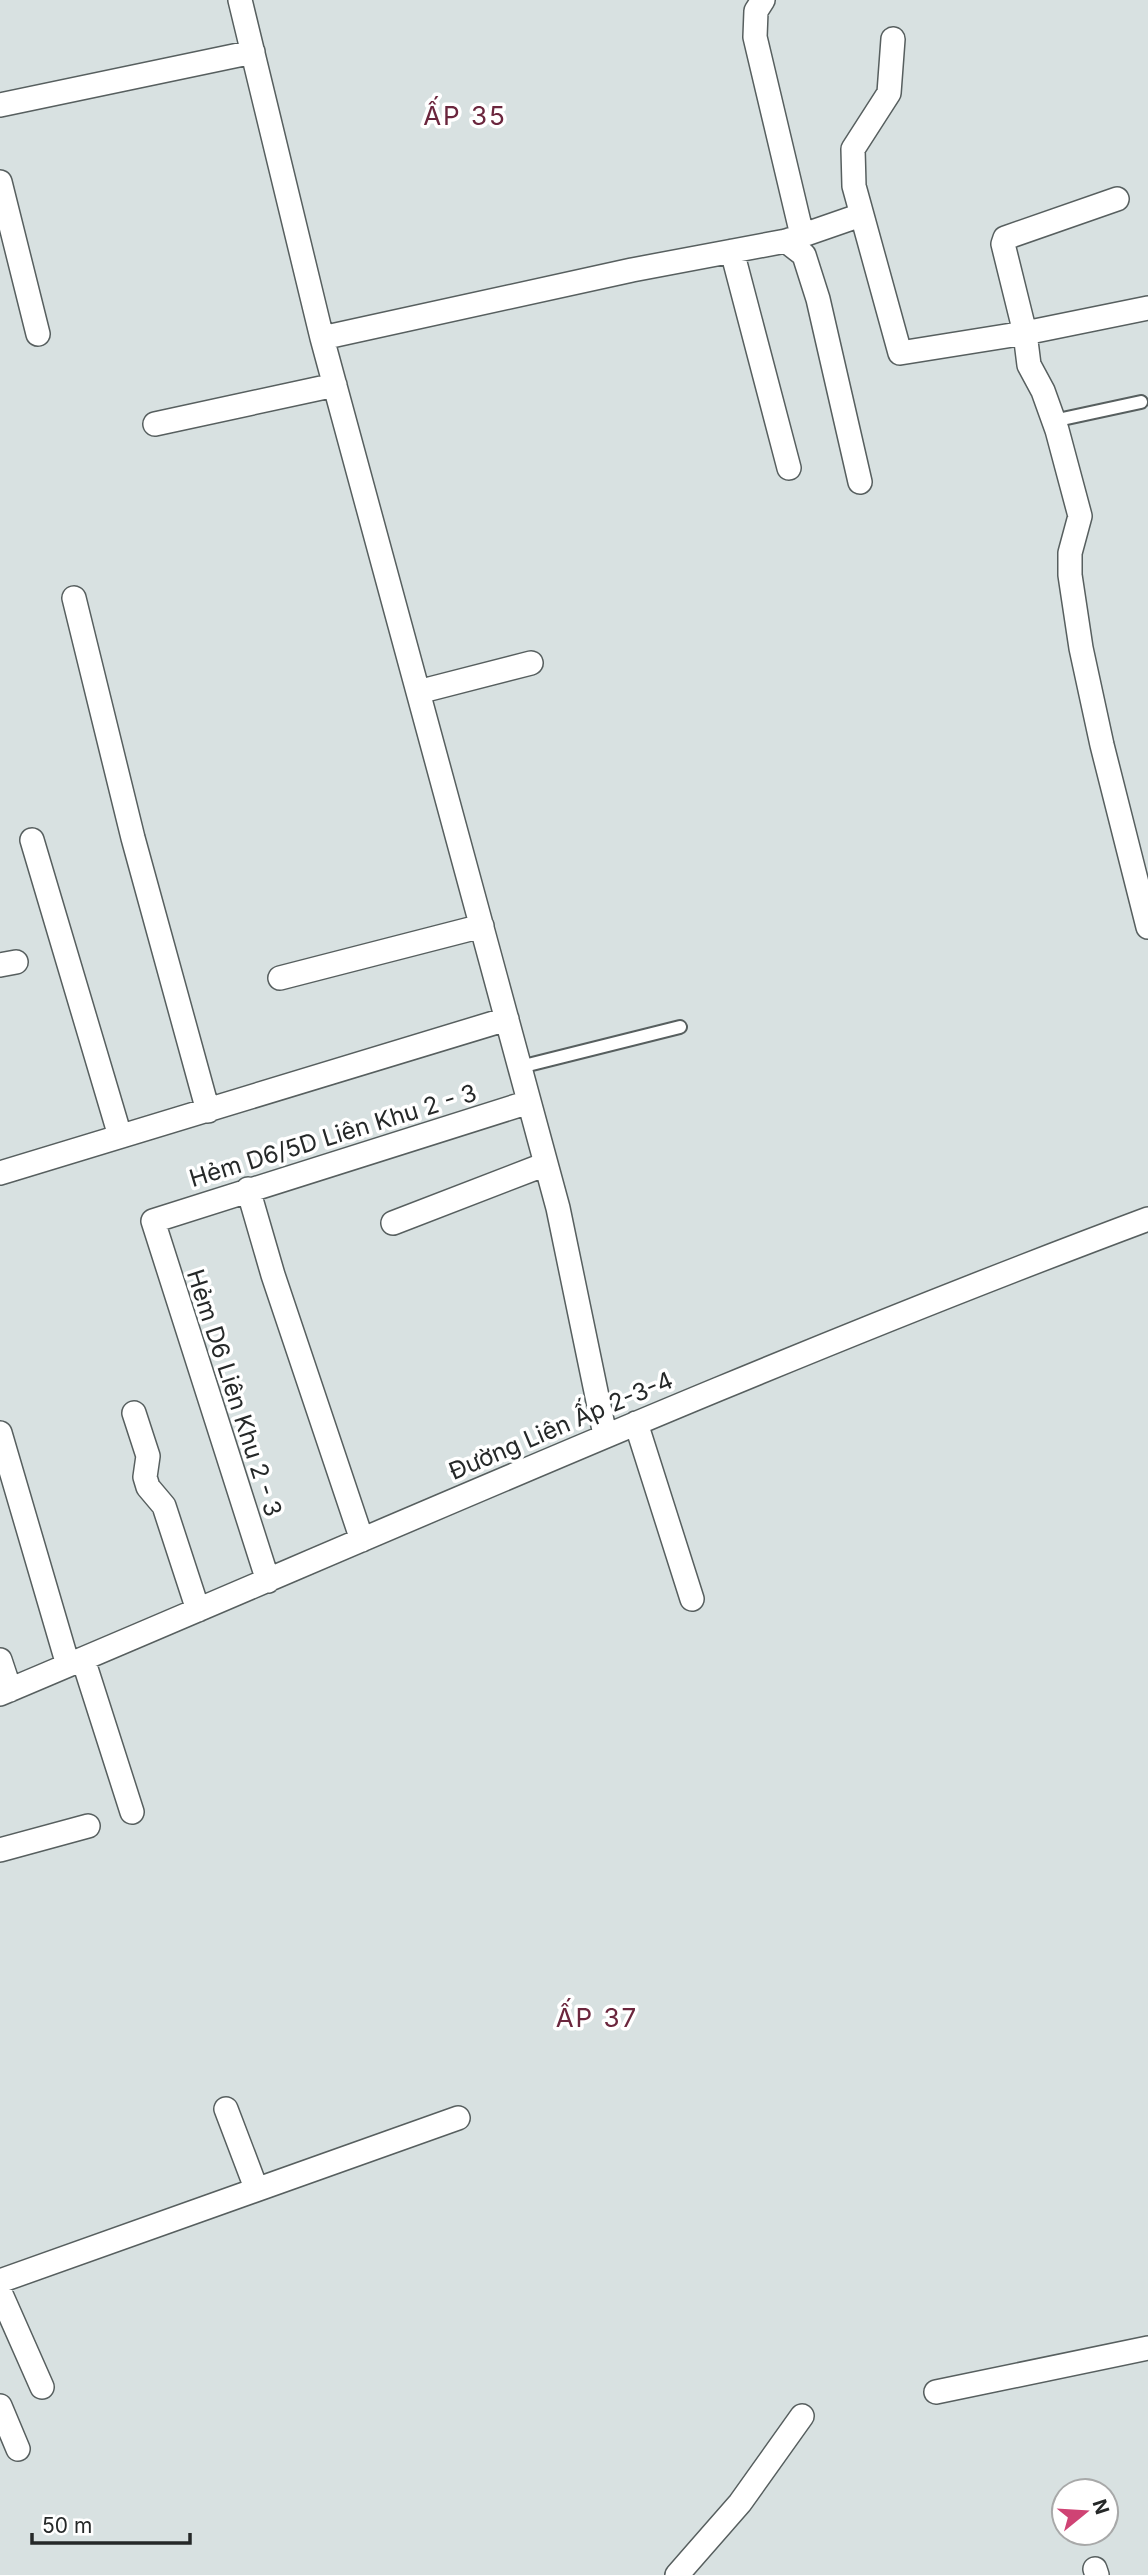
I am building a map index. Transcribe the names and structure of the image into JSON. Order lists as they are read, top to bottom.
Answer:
{
  "streets": {
    "street": ["Hẻm D6/5D Liên Khu 2 - 3", "Hẻm D6 Liên Khu 2 - 3", "Đường Liên Ấp 2-3-4"]
  },
  "crossings": [
    ["Hẻm D6/5D Liên Khu 2 - 3", "Hẻm D6 Liên Khu 2 - 3"],
    ["Hẻm D6 Liên Khu 2 - 3", "Đường Liên Ấp 2-3-4"]
  ],
  "districts": ["ẤP 35", "ẤP 37"],
  "scale_bar": "50 m",
  "north": "right"
}
